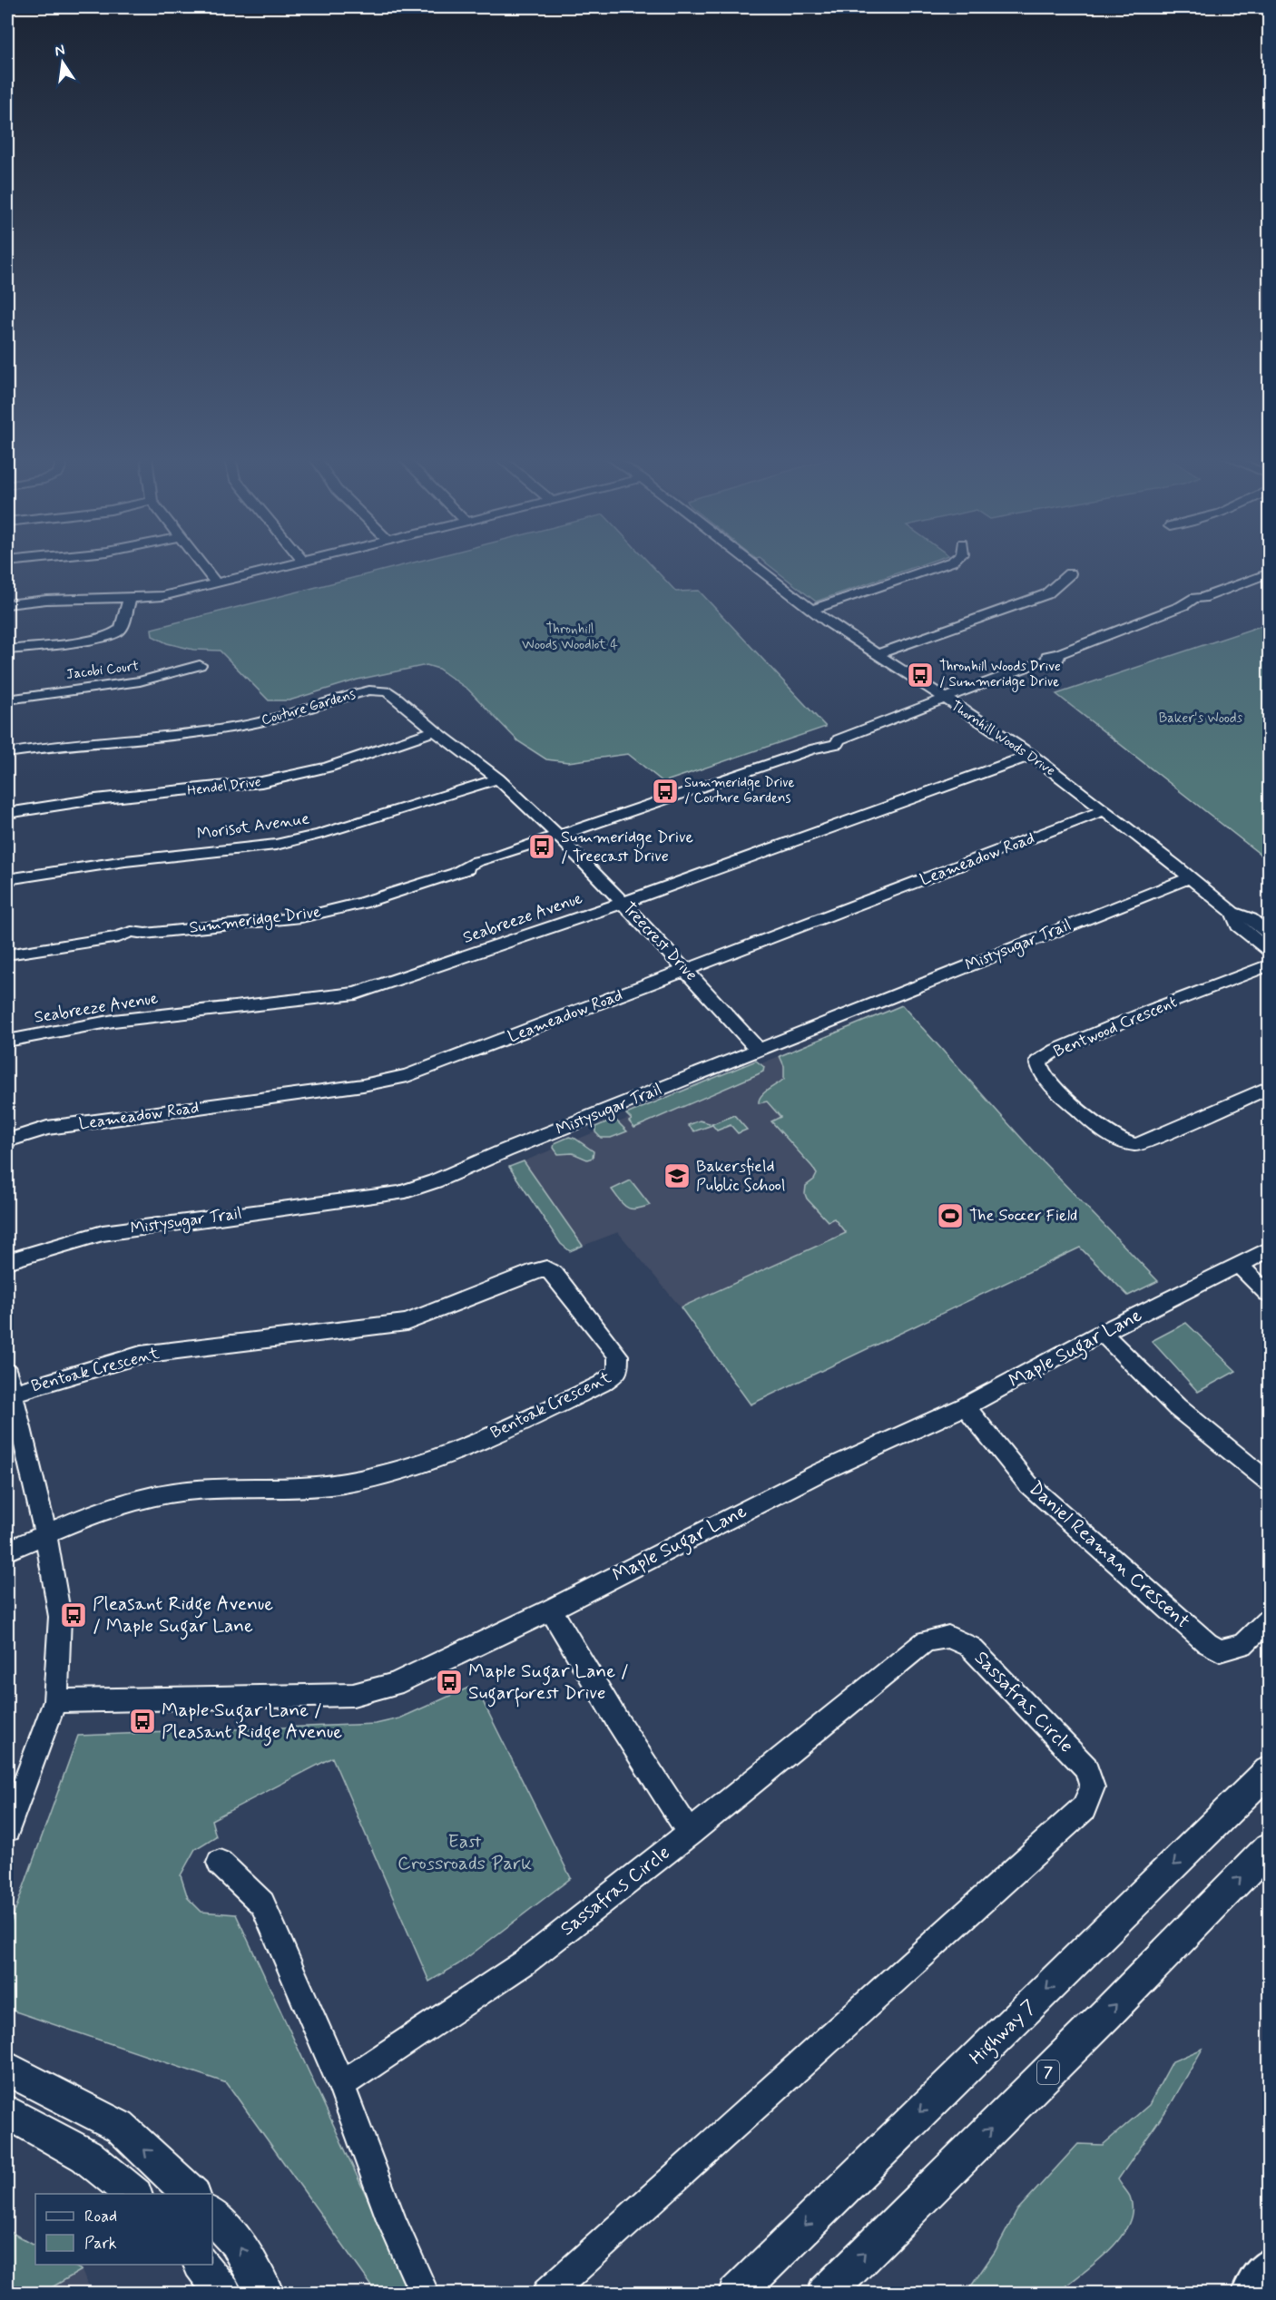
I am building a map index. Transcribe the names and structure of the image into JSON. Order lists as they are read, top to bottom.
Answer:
{
  "streets": {
    "main road": ["Highway 7", "7"],
    "street": [
      "Jacobi Court",
      "Couture Gardens",
      "Thornhill Woods Drive",
      "Hendel Drive",
      "Morisot Avenue",
      "Leameadow Road",
      "Seabreeze Avenue",
      "Summeridge Drive",
      "Treecrest Drive",
      "Mistysugar Trail",
      "Bentwood Crescent",
      "Maple Sugar Lane",
      "Bentoak Crescent",
      "Daniel Reaman Crescent",
      "Sassafras Circle"
    ]
  },
  "crossings": [
    ["Couture Gardens", "Hendel Drive"],
    ["Couture Gardens", "Morisot Avenue"],
    ["Couture Gardens", "Summeridge Drive"],
    ["Couture Gardens", "Treecrest Drive"],
    ["Thornhill Woods Drive", "Leameadow Road"],
    ["Thornhill Woods Drive", "Seabreeze Avenue"],
    ["Thornhill Woods Drive", "Summeridge Drive"],
    ["Thornhill Woods Drive", "Mistysugar Trail"],
    ["Leameadow Road", "Treecrest Drive"],
    ["Seabreeze Avenue", "Treecrest Drive"],
    ["Summeridge Drive", "Treecrest Drive"],
    ["Treecrest Drive", "Mistysugar Trail"],
    ["Maple Sugar Lane", "Daniel Reaman Crescent"]
  ],
  "parks": ["Thronhill Woods Woodlot 4", "Baker's Woods", "East Crossroads Park"],
  "places": {
    "bus stop": [
      "Thronhill Woods Drive / Summeridge Drive",
      "Summeridge Drive / Couture Gardens",
      "Summeridge Drive / Treecast Drive",
      "Pleasant Ridge Avenue / Maple Sugar Lane",
      "Maple Sugar Lane / Sugarforest Drive",
      "Maple Sugar Lane / Pleasant Ridge Avenue"
    ],
    "school or university": ["Bakersfield Public School"],
    "sports": ["The Soccer Field"]
  },
  "legend": ["Road", "Park"],
  "north": "top"
}
